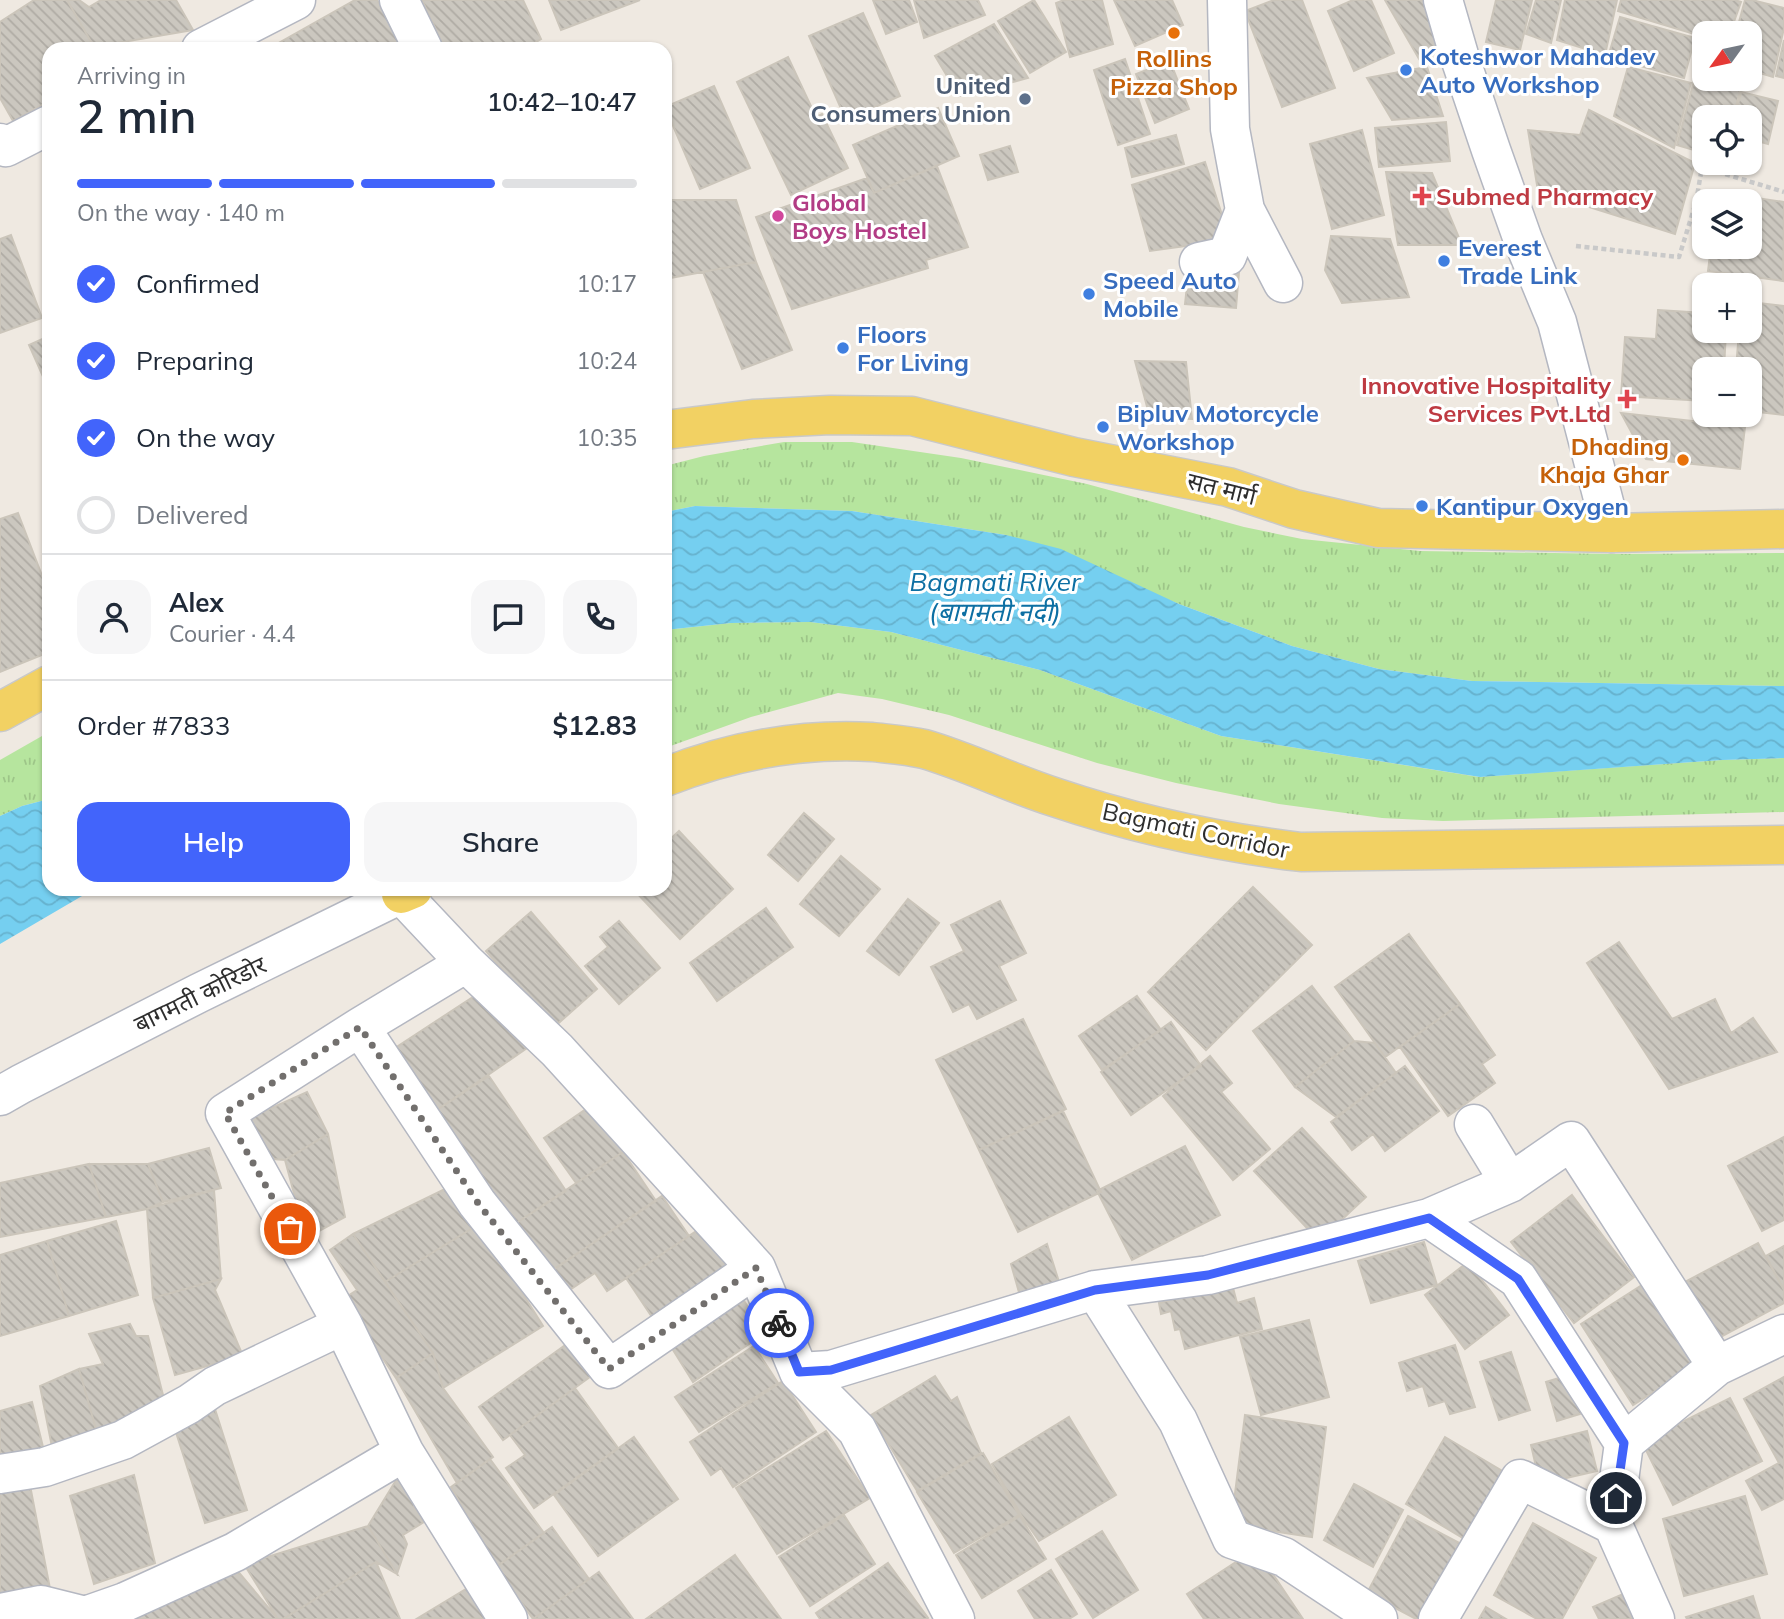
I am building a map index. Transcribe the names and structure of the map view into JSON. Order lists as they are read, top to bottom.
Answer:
{
  "streets": {
    "main road": ["सत मार्ग", "Bagmati Corridor"],
    "street": ["बागमती कोरिडोर"]
  },
  "water": ["Bagmati River (बागमती नदी)"],
  "places": {
    "other": [
      "Rollins Pizza Shop",
      "Koteshwor Mahadev Auto Workshop",
      "United Consumers Union",
      "Global Boys Hostel",
      "Everest Trade Link",
      "Speed Auto Mobile",
      "Floors For Living",
      "Bipluv Motorcycle Workshop",
      "Dhading Khaja Ghar",
      "Kantipur Oxygen"
    ],
    "health": ["Submed Pharmacy", "Innovative Hospitality Services Pvt.Ltd"]
  },
  "north": "bottom left",
  "page": {
    "map_buttons": ["+", "−"],
    "heading": ["2 min", "Arriving in", "10:42–10:47"],
    "panel": [
      "Alex",
      "Courier · 4.4",
      "Order #7833",
      "$12.83"
    ],
    "bar": "On the way · 140 m",
    "list": [
      ["Confirmed", "10:17"],
      ["Preparing", "10:24"],
      ["On the way", "10:35"],
      "Delivered"
    ],
    "buttons": ["Help", "Share"]
  }
}
